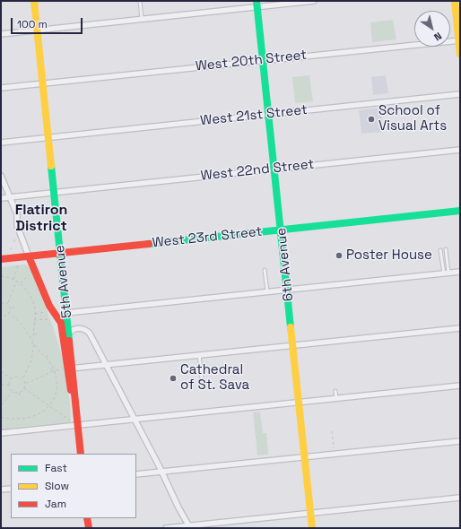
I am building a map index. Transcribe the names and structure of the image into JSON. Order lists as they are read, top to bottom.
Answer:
{
  "streets": {
    "main road": ["West 23rd Street", "6th Avenue", "5th Avenue"],
    "street": ["West 20th Street", "West 21st Street", "West 22nd Street"]
  },
  "crossings": [
    ["West 20th Street", "6th Avenue"],
    ["West 20th Street", "5th Avenue"],
    ["West 21st Street", "6th Avenue"],
    ["West 21st Street", "5th Avenue"],
    ["West 22nd Street", "6th Avenue"],
    ["West 22nd Street", "5th Avenue"],
    ["West 23rd Street", "6th Avenue"],
    ["West 23rd Street", "5th Avenue"]
  ],
  "districts": ["Flatiron District"],
  "places": ["School of Visual Arts", "Poster House", "Cathedral of St. Sava"],
  "legend": ["Fast", "Slow", "Jam"],
  "scale_bar": "100 m",
  "north": "bottom right"
}
